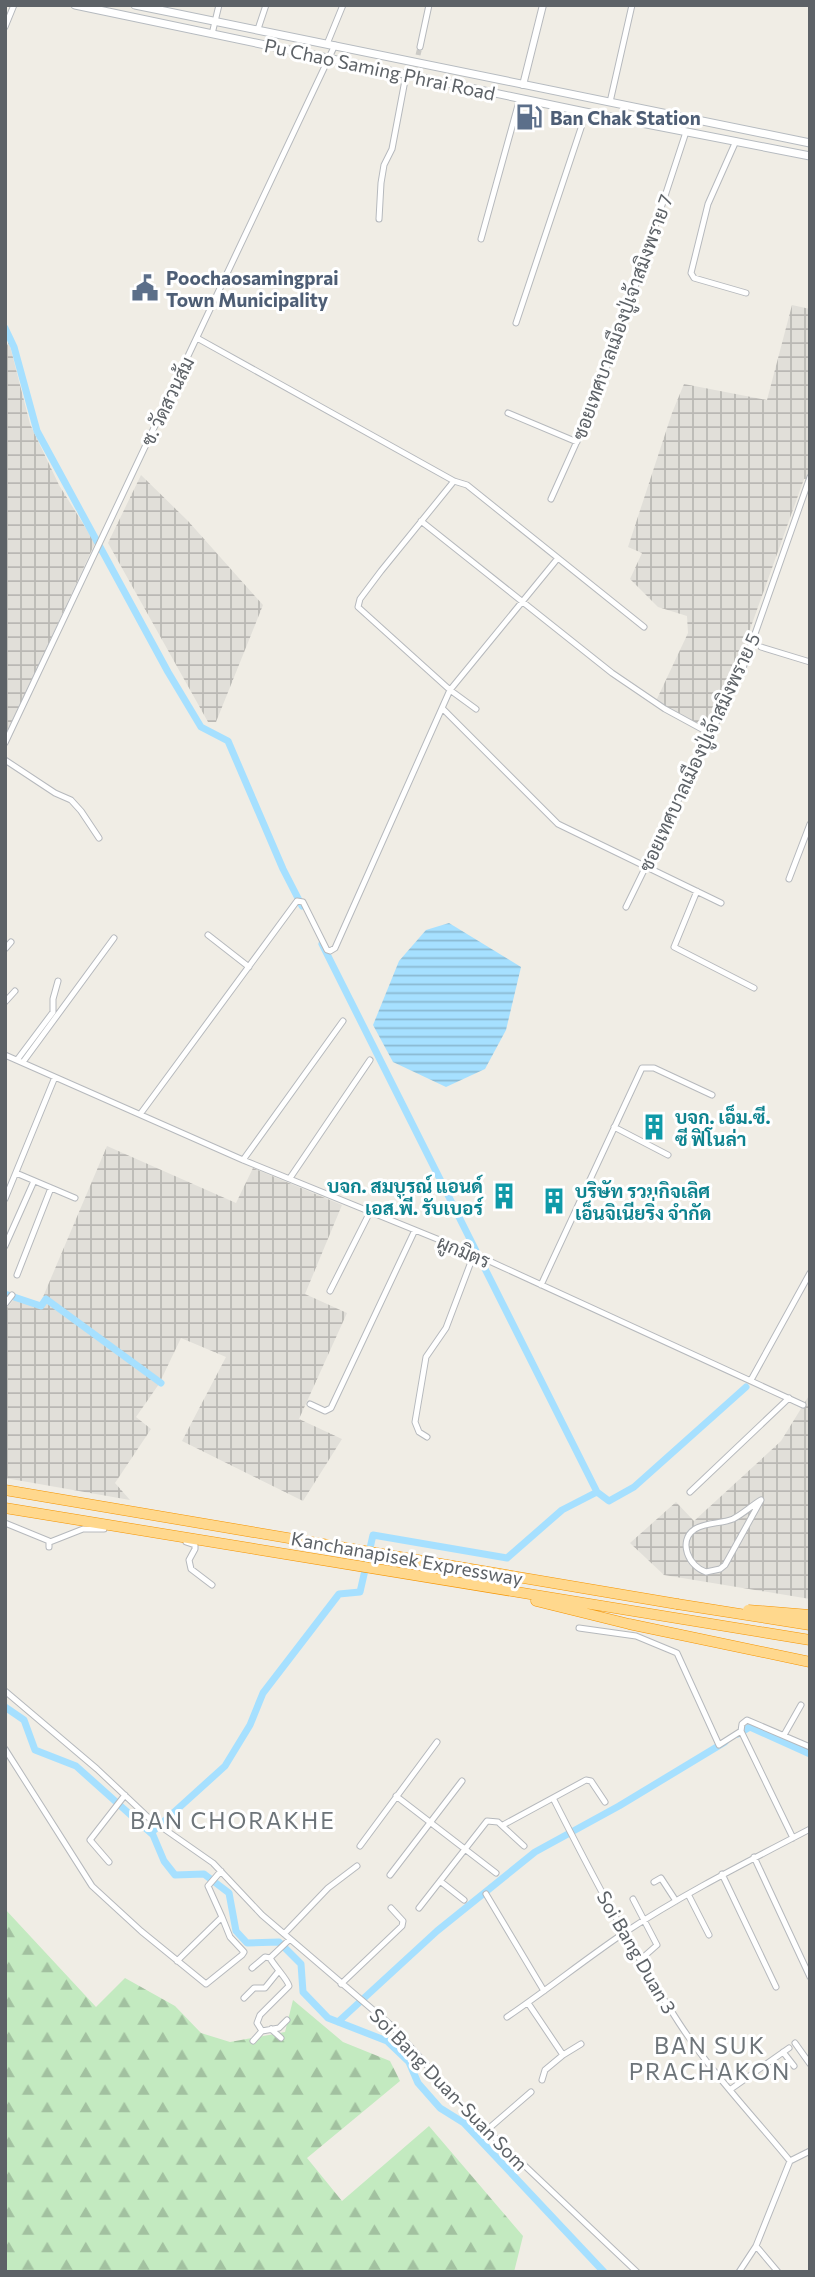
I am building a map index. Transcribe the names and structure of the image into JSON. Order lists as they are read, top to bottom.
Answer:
{
  "streets": {
    "highway": ["Kanchanapisek Expressway"],
    "main road": ["Pu Chao Saming Phrai Road"],
    "street": [
      "ซอยเทศบาลเมืองปู่เจ้าสมิงพราย 7",
      "ซ. วัดสวนส้ม",
      "ซอยเทศบาลเมืองปู่เจ้าสมิงพราย 5",
      "ผูกมิตร",
      "Soi Bang Duan 3",
      "Soi Bang Duan-Suan Som"
    ]
  },
  "crossings": [
    ["Pu Chao Saming Phrai Road", "ซอยเทศบาลเมืองปู่เจ้าสมิงพราย 7"],
    ["Pu Chao Saming Phrai Road", "ซ. วัดสวนส้ม"]
  ],
  "districts": ["BAN CHORAKHE", "BAN SUK PRACHAKON"],
  "places": {
    "fuel station": ["Ban Chak Station"],
    "public building": ["Poochaosamingprai Town Municipality"],
    "building": ["บจก. เอ็ม.ซี. ซี ฟิโนล่า", "บจก. สมบูรณ์ แอนด์ เอส.พี. รับเบอร์", "บริษัท รวมกิจเลิศ เอ็นจิเนียริ่ง จำกัด"]
  }
}
